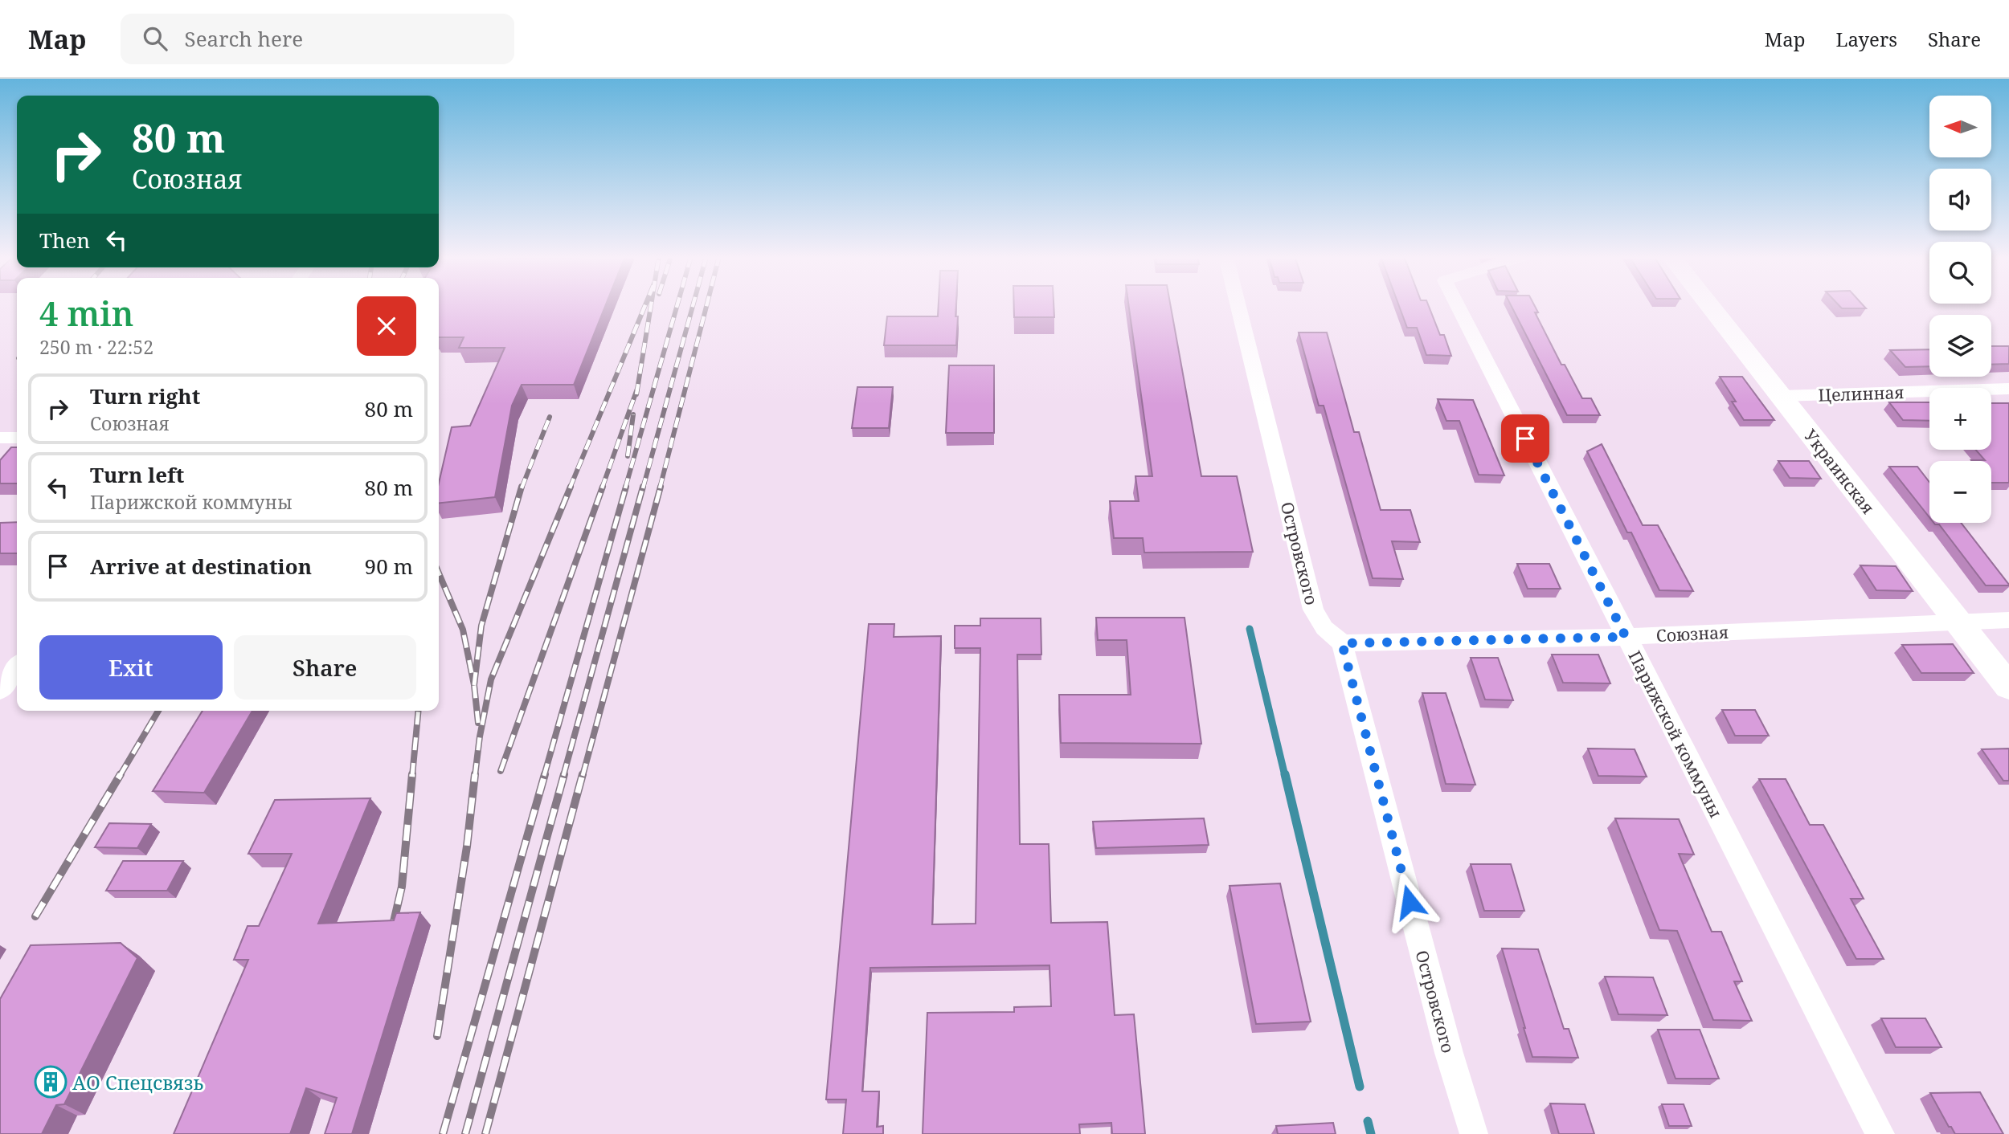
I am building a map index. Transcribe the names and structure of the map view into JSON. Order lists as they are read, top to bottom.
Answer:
{
  "streets": {
    "street": [
      "Целинная",
      "Украинская",
      "Островского",
      "Союзная",
      "Парижской коммуны"
    ]
  },
  "crossings": [
    ["Целинная", "Украинская"],
    ["Украинская", "Союзная"],
    ["Островского", "Союзная"],
    ["Союзная", "Парижской коммуны"]
  ],
  "places": {
    "building": ["АО Спецсвязь"]
  },
  "north": "left",
  "page": {
    "header": "Map",
    "search": "Search here",
    "nav": ["Map", "Layers", "Share"],
    "map_buttons": ["+", "−"],
    "turn": ["80 m", "Союзная"],
    "then": "Then",
    "heading": ["4 min", "250 m · 22:52"],
    "list": [
      {
        "name": "Turn right",
        "note": "Союзная",
        "value": "80 m"
      },
      {
        "name": "Turn left",
        "note": "Парижской коммуны",
        "value": "80 m"
      },
      {
        "name": "Arrive at destination",
        "value": "90 m"
      }
    ],
    "buttons": ["Exit", "Share"]
  }
}
